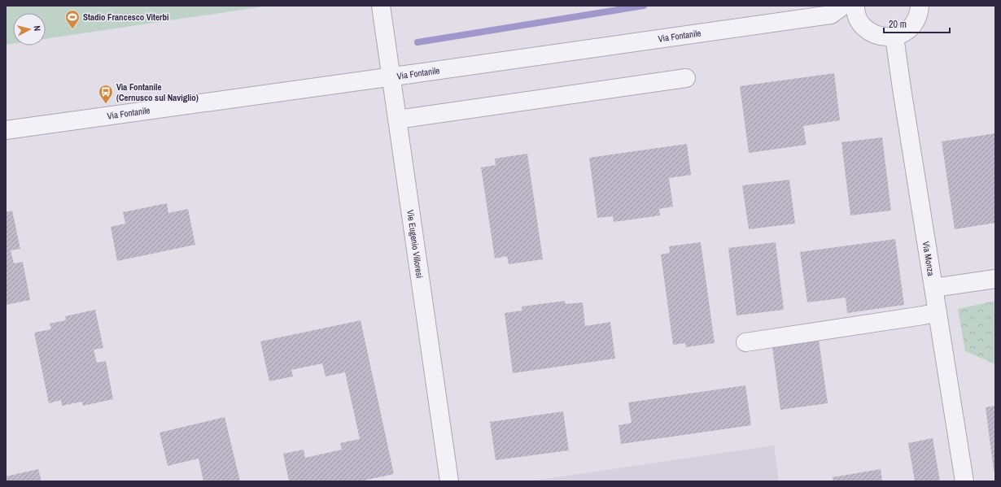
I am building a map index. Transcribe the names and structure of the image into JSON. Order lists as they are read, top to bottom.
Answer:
{
  "streets": {
    "street": ["Via Fontanile", "Vie Eugenio Villoresi", "Via Monza"]
  },
  "crossings": [
    ["Via Fontanile", "Vie Eugenio Villoresi"],
    ["Via Fontanile", "Via Monza"]
  ],
  "places": {
    "sports": ["Stadio Francesco Viterbi"],
    "bus stop": ["Via Fontanile (Cernusco sul Naviglio)"]
  },
  "scale_bar": "20 m",
  "north": "right"
}
